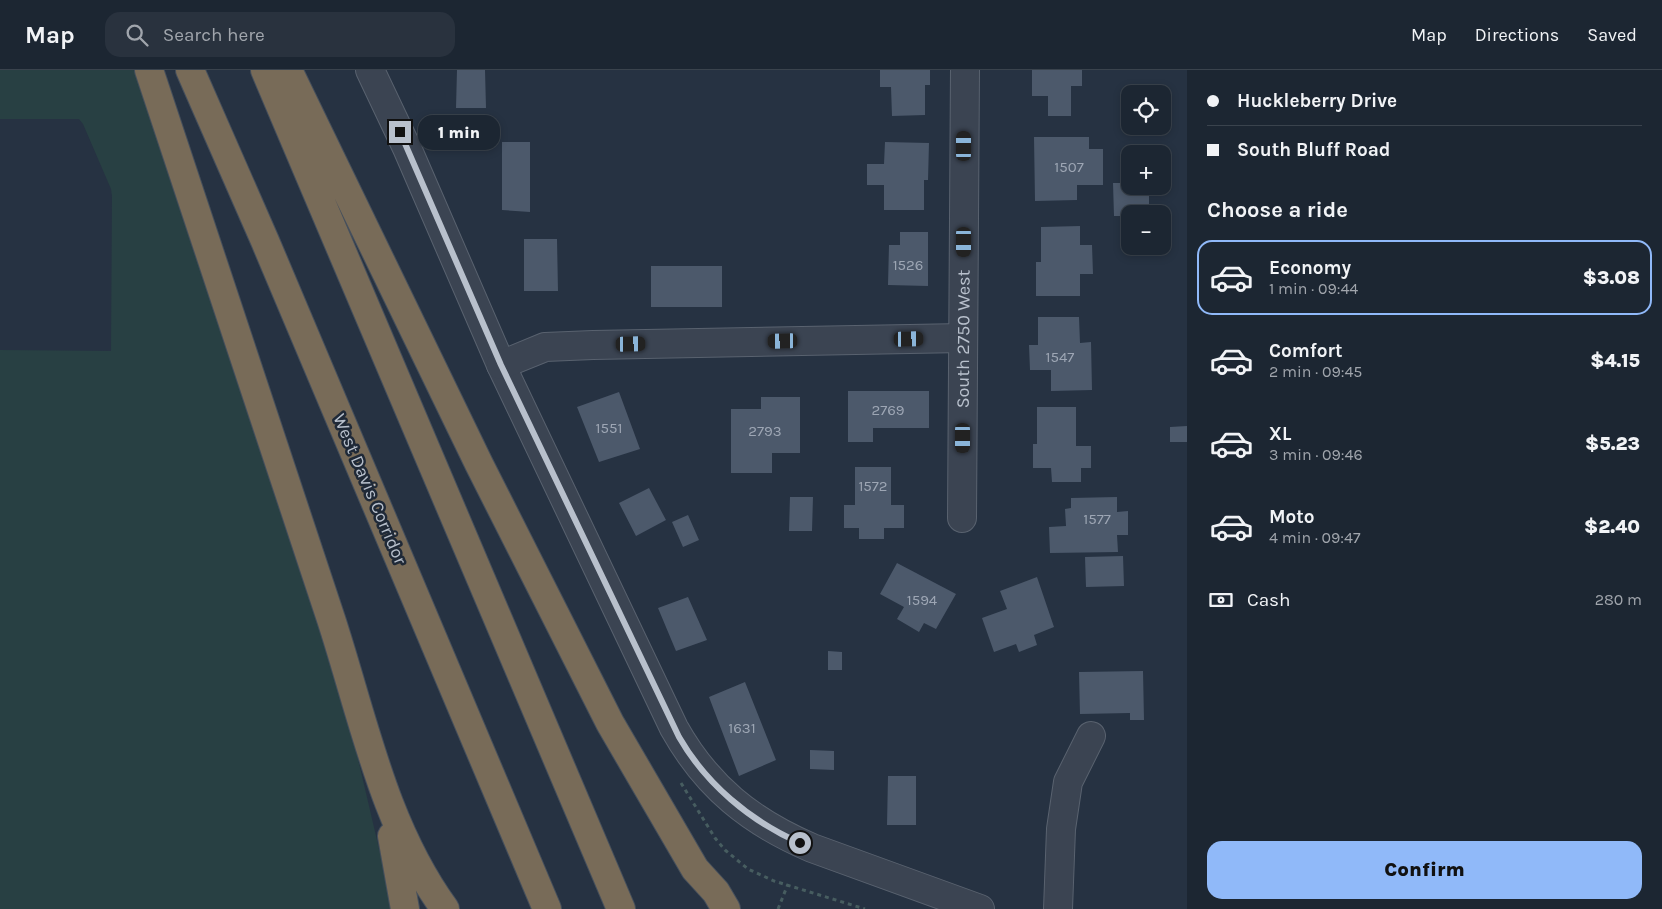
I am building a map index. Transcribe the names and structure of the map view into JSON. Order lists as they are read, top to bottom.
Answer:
{
  "streets": {
    "highway": ["West Davis Corridor"],
    "street": ["South 2750 West"]
  },
  "house_numbers": [
    "1507",
    "1526",
    "1547",
    "2769",
    "1551",
    "2793",
    "1572",
    "1577",
    "1594",
    "1631"
  ],
  "page": {
    "header": "Map",
    "search": "Search here",
    "nav": ["Map", "Directions", "Saved"],
    "banner": ["Huckleberry Drive", "South Bluff Road"],
    "map_buttons": ["+", "−"],
    "bubble": "1 min",
    "heading": "Choose a ride",
    "list": [
      {
        "name": "Economy",
        "note": "1 min · 09:44",
        "value": "$3.08"
      },
      {
        "name": "Comfort",
        "note": "2 min · 09:45",
        "value": "$4.15"
      },
      {
        "name": "XL",
        "note": "3 min · 09:46",
        "value": "$5.23"
      },
      {
        "name": "Moto",
        "note": "4 min · 09:47",
        "value": "$2.40"
      }
    ],
    "pay": ["Cash", "280 m"],
    "buttons": "Confirm"
  }
}
